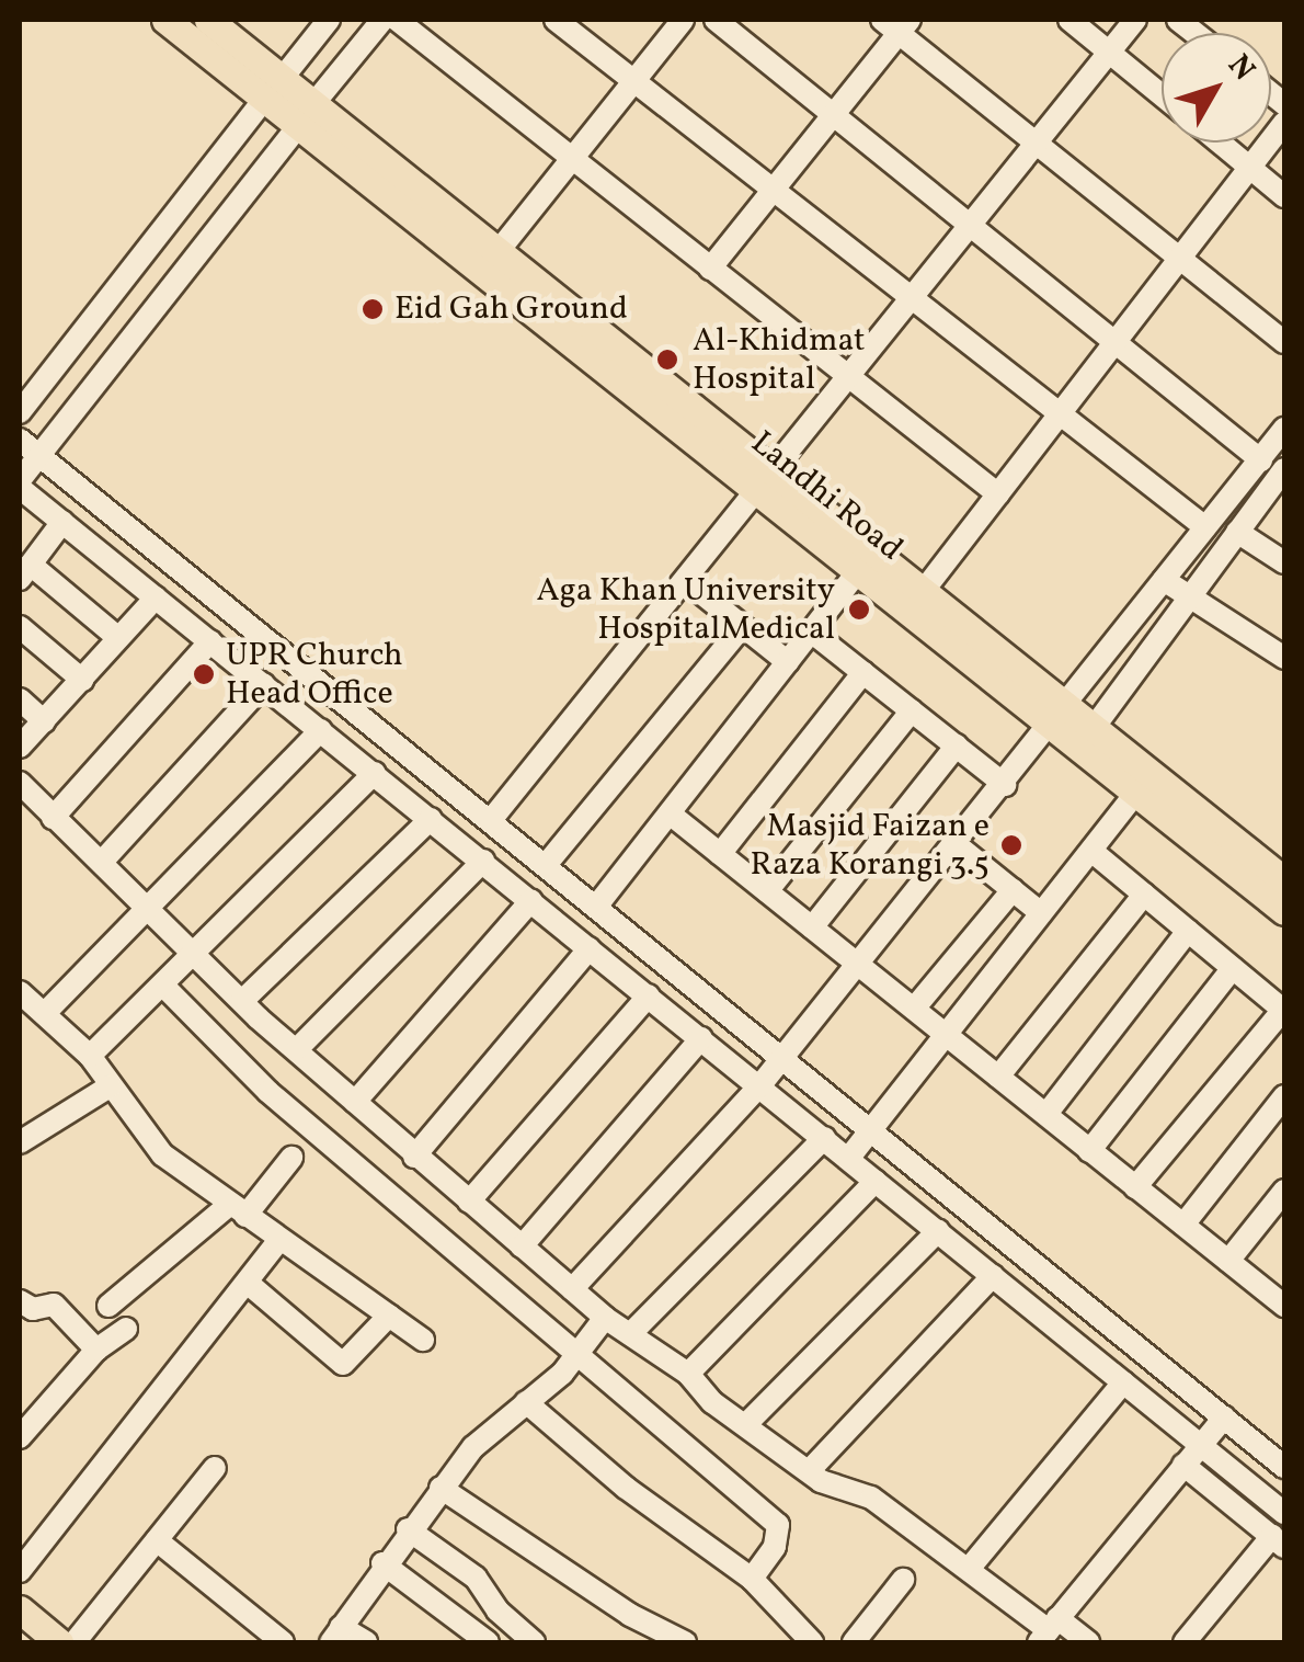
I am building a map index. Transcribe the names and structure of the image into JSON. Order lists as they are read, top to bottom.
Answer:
{
  "streets": {
    "main road": ["Landhi Road"]
  },
  "places": [
    "Eid Gah Ground",
    "Al-Khidmat Hospital",
    "Aga Khan University HospitalMedical",
    "UPR Church Head Office",
    "Masjid Faizan e Raza Korangi 3.5"
  ],
  "north": "top right"
}
